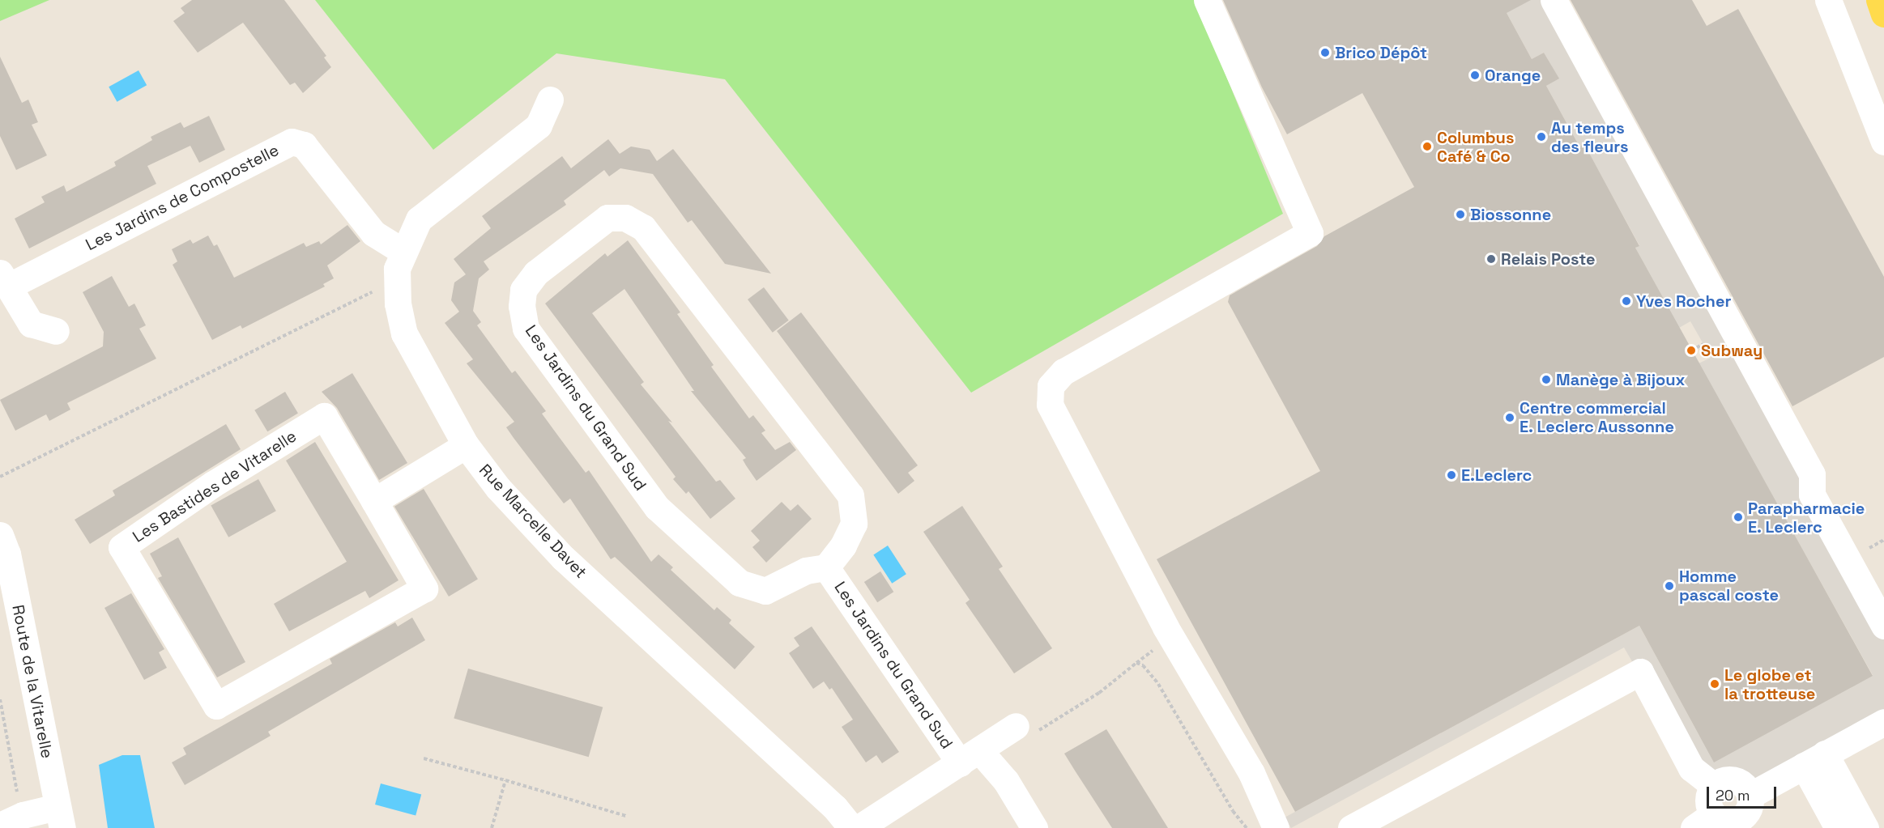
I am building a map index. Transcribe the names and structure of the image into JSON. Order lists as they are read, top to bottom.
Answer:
{
  "streets": {
    "street": [
      "Les Jardins de Compostelle",
      "Les Jardins du Grand Sud",
      "Les Bastides de Vitarelle",
      "Rue Marcelle Davet",
      "Route de la Vitarelle"
    ]
  },
  "crossings": [
    ["Les Jardins de Compostelle", "Rue Marcelle Davet"]
  ],
  "places": [
    "Brico Dépôt",
    "Orange",
    "Au temps des fleurs",
    "Columbus Café & Co",
    "Biossonne",
    "Relais Poste",
    "Yves Rocher",
    "Subway",
    "Manège à Bijoux",
    "Centre commercial E. Leclerc Aussonne",
    "E.Leclerc",
    "Parapharmacie E. Leclerc",
    "Homme pascal coste",
    "Le globe et la trotteuse"
  ],
  "scale_bar": "20 m"
}
